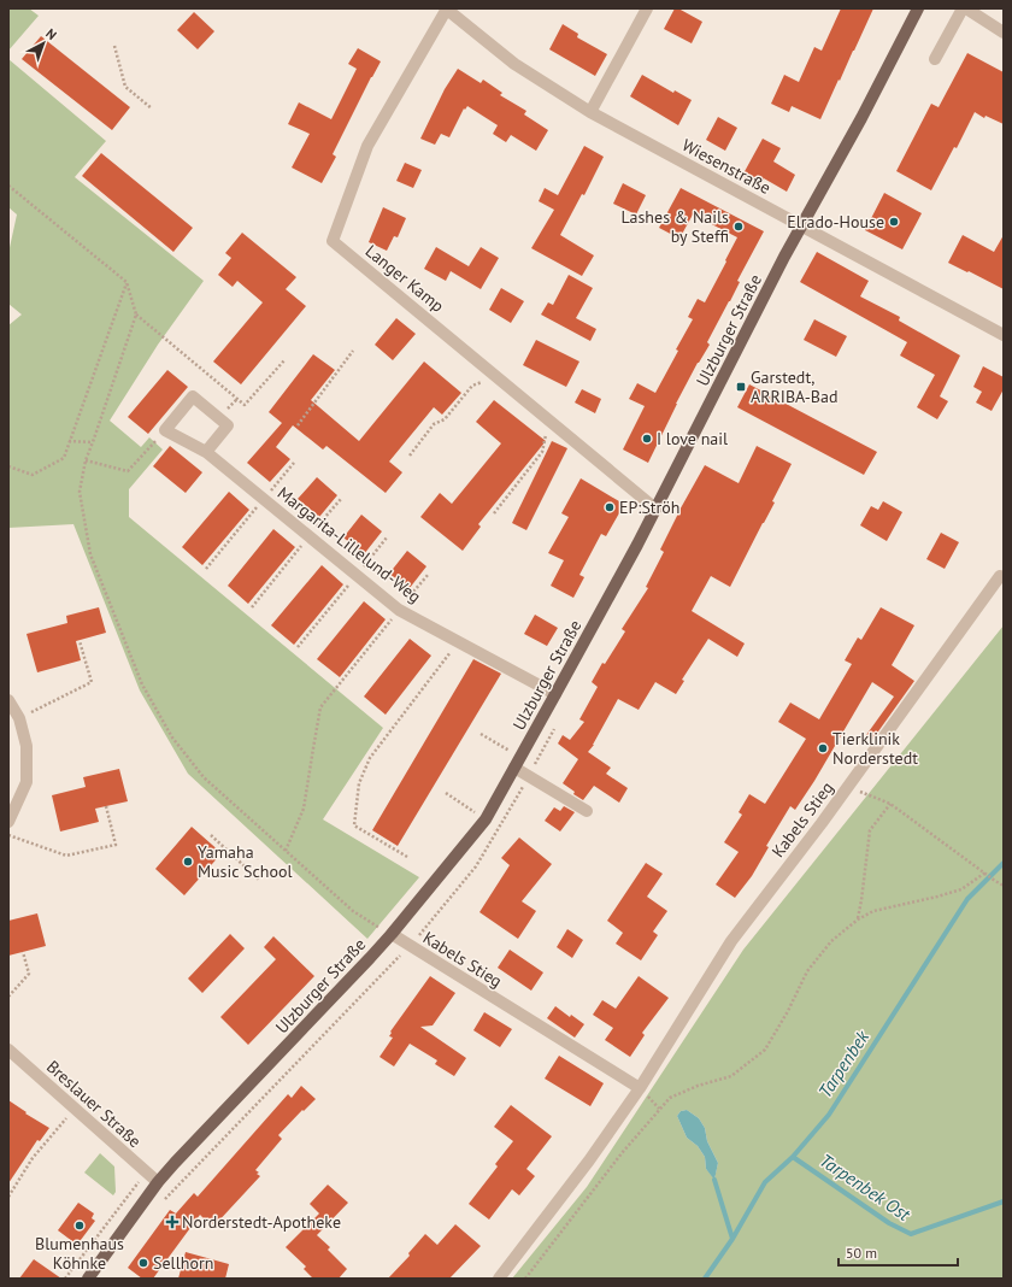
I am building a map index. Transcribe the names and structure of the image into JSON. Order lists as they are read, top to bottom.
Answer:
{
  "streets": {
    "main road": ["Ulzburger Straße"],
    "street": [
      "Wiesenstraße",
      "Langer Kamp",
      "Margarita-Lillelund-Weg",
      "Kabels Stieg",
      "Breslauer Straße"
    ]
  },
  "crossings": [
    ["Wiesenstraße", "Langer Kamp"],
    ["Wiesenstraße", "Ulzburger Straße"],
    ["Langer Kamp", "Ulzburger Straße"],
    ["Ulzburger Straße", "Margarita-Lillelund-Weg"],
    ["Ulzburger Straße", "Kabels Stieg"],
    ["Ulzburger Straße", "Breslauer Straße"]
  ],
  "water": ["Tarpenbek", "Tarpenbek Ost"],
  "places": {
    "other": [
      "Elrado-House",
      "Lashes & Nails by Steffi",
      "I love nail",
      "EP:Ströh",
      "Tierklinik Norderstedt",
      "Yamaha Music School",
      "Blumenhaus Köhnke",
      "Sellhorn"
    ],
    "transit": ["Garstedt, ARRIBA-Bad"],
    "health": ["Norderstedt-Apotheke"]
  },
  "scale_bar": "50 m",
  "north": "top right"
}
